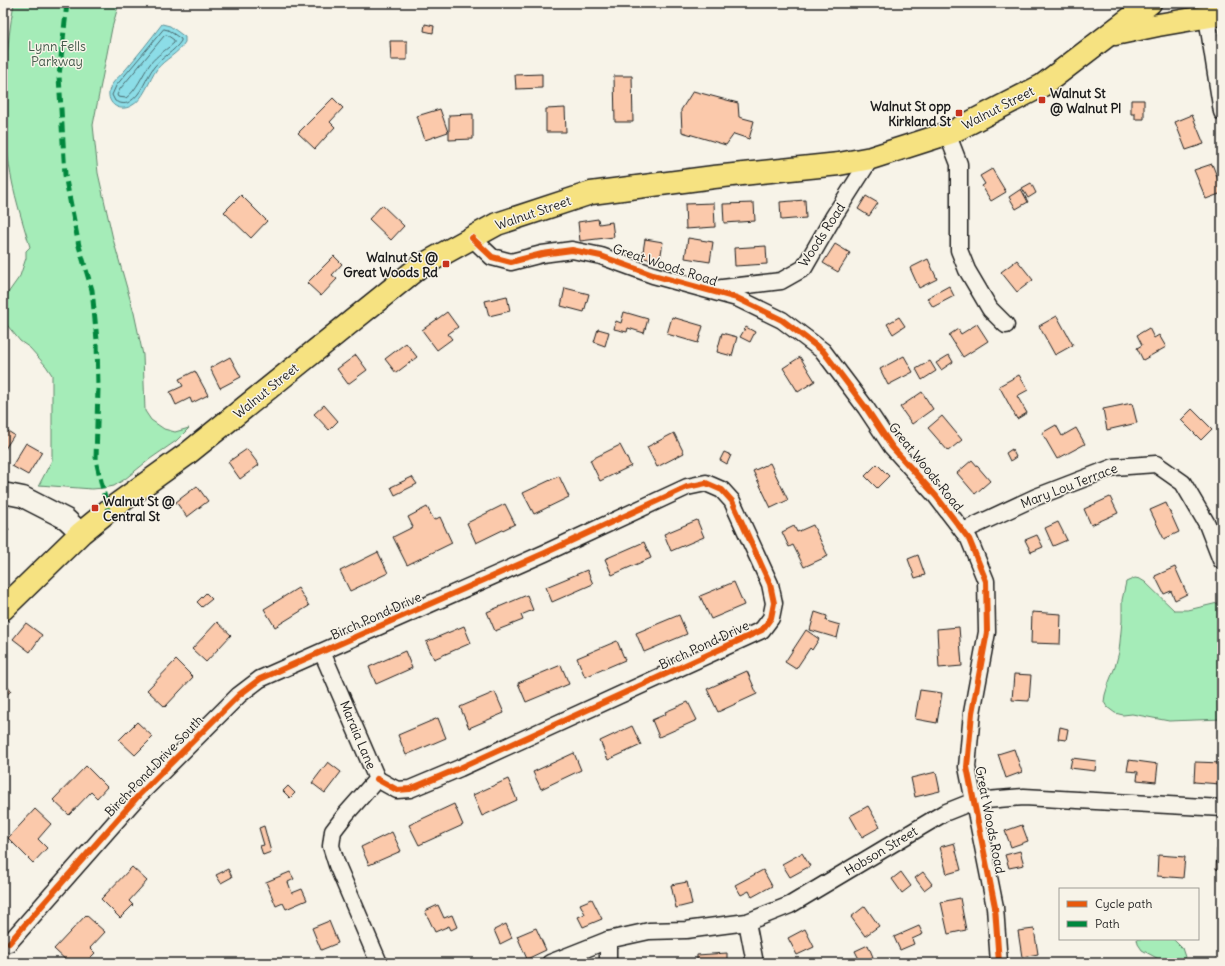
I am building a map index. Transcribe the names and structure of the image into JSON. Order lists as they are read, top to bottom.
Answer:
{
  "streets": {
    "main road": ["Walnut Street"],
    "street": [
      "Woods Road",
      "Great Woods Road",
      "Mary Lou Terrace",
      "Birch Pond Drive",
      "Maraia Lane",
      "Birch Pond Drive South",
      "Hobson Street"
    ]
  },
  "crossings": [
    ["Walnut Street", "Woods Road"],
    ["Walnut Street", "Great Woods Road"],
    ["Woods Road", "Great Woods Road"],
    ["Great Woods Road", "Mary Lou Terrace"],
    ["Great Woods Road", "Hobson Street"],
    ["Birch Pond Drive", "Maraia Lane"],
    ["Birch Pond Drive", "Birch Pond Drive South"],
    ["Maraia Lane", "Birch Pond Drive South"]
  ],
  "parks": ["Lynn Fells Parkway"],
  "places": {
    "transit": [
      "Walnut St @ Walnut Pl",
      "Walnut St opp Kirkland St",
      "Walnut St @ Great Woods Rd",
      "Walnut St @ Central St"
    ]
  },
  "legend": ["Cycle path", "Path"]
}
